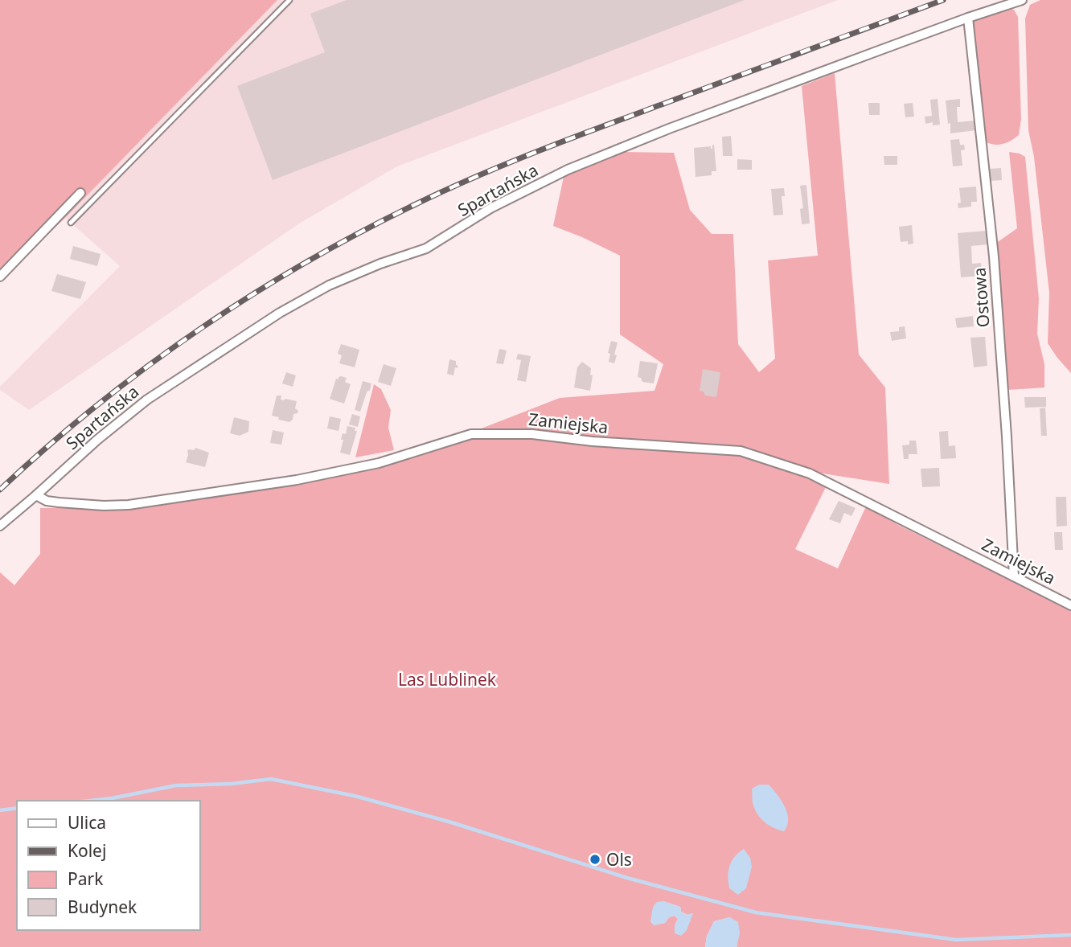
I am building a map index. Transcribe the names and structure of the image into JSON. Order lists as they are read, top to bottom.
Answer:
{
  "streets": {
    "street": ["Spartańska", "Ostowa", "Zamiejska"]
  },
  "crossings": [
    ["Spartańska", "Ostowa"],
    ["Spartańska", "Zamiejska"],
    ["Ostowa", "Zamiejska"]
  ],
  "parks": ["Las Lublinek"],
  "places": ["Ols"],
  "legend": [
    "Ulica",
    "Kolej",
    "Park",
    "Budynek"
  ]
}
